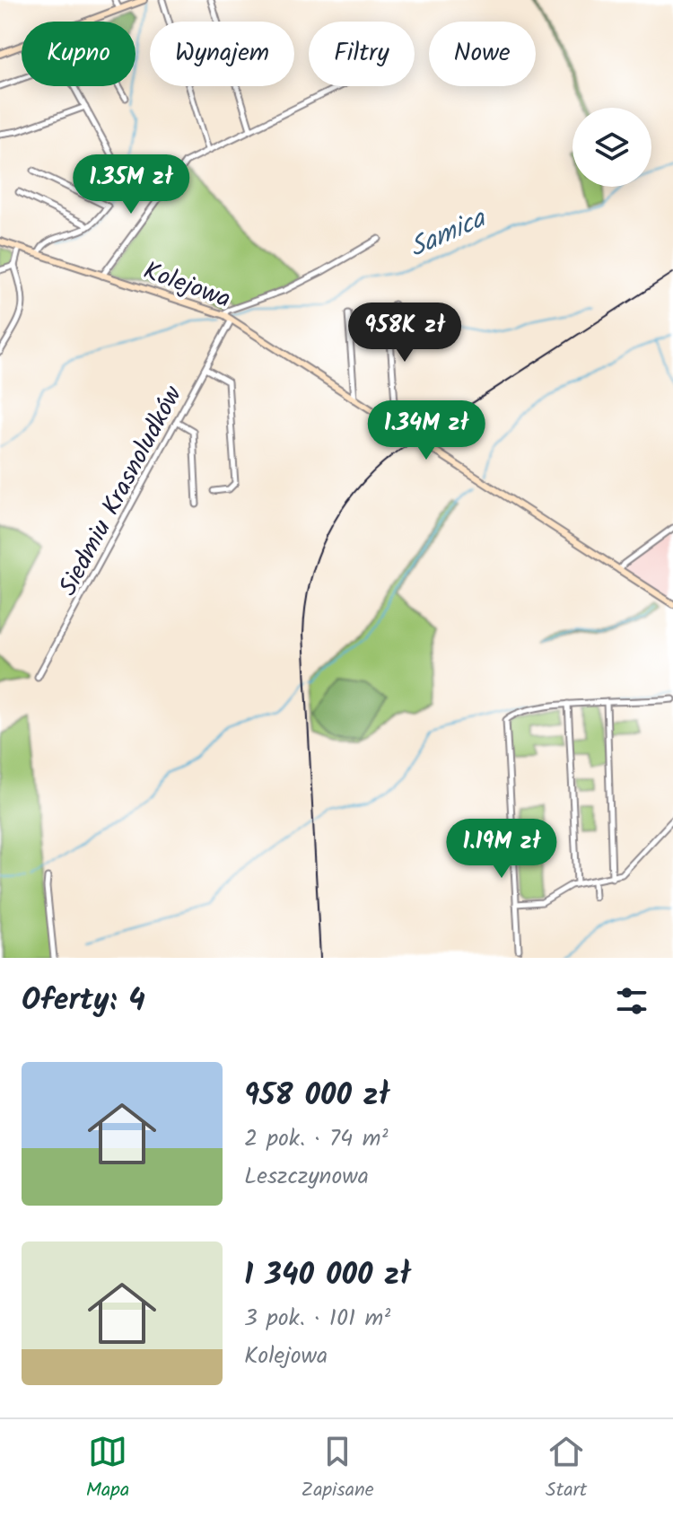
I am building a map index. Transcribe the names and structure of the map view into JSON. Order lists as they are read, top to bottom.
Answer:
{
  "streets": {
    "street": ["Kolejowa", "Siedmiu Krasnoludków"]
  },
  "crossings": [
    ["Kolejowa", "Siedmiu Krasnoludków"]
  ],
  "water": ["Samica"],
  "page": {
    "chip": [
      "Kupno",
      "Wynajem",
      "Filtry",
      "Nowe"
    ],
    "price": [
      "1.35M zł",
      "958K zł",
      "1.34M zł",
      "1.19M zł"
    ],
    "heading": "Oferty: 4",
    "list": [
      {
        "name": "958 000 zł",
        "note": "2 pok. · 74 m² · Leszczynowa"
      },
      {
        "name": "1 340 000 zł",
        "note": "3 pok. · 101 m² · Kolejowa"
      }
    ],
    "tabs": ["Mapa", "Zapisane", "Start"]
  }
}
